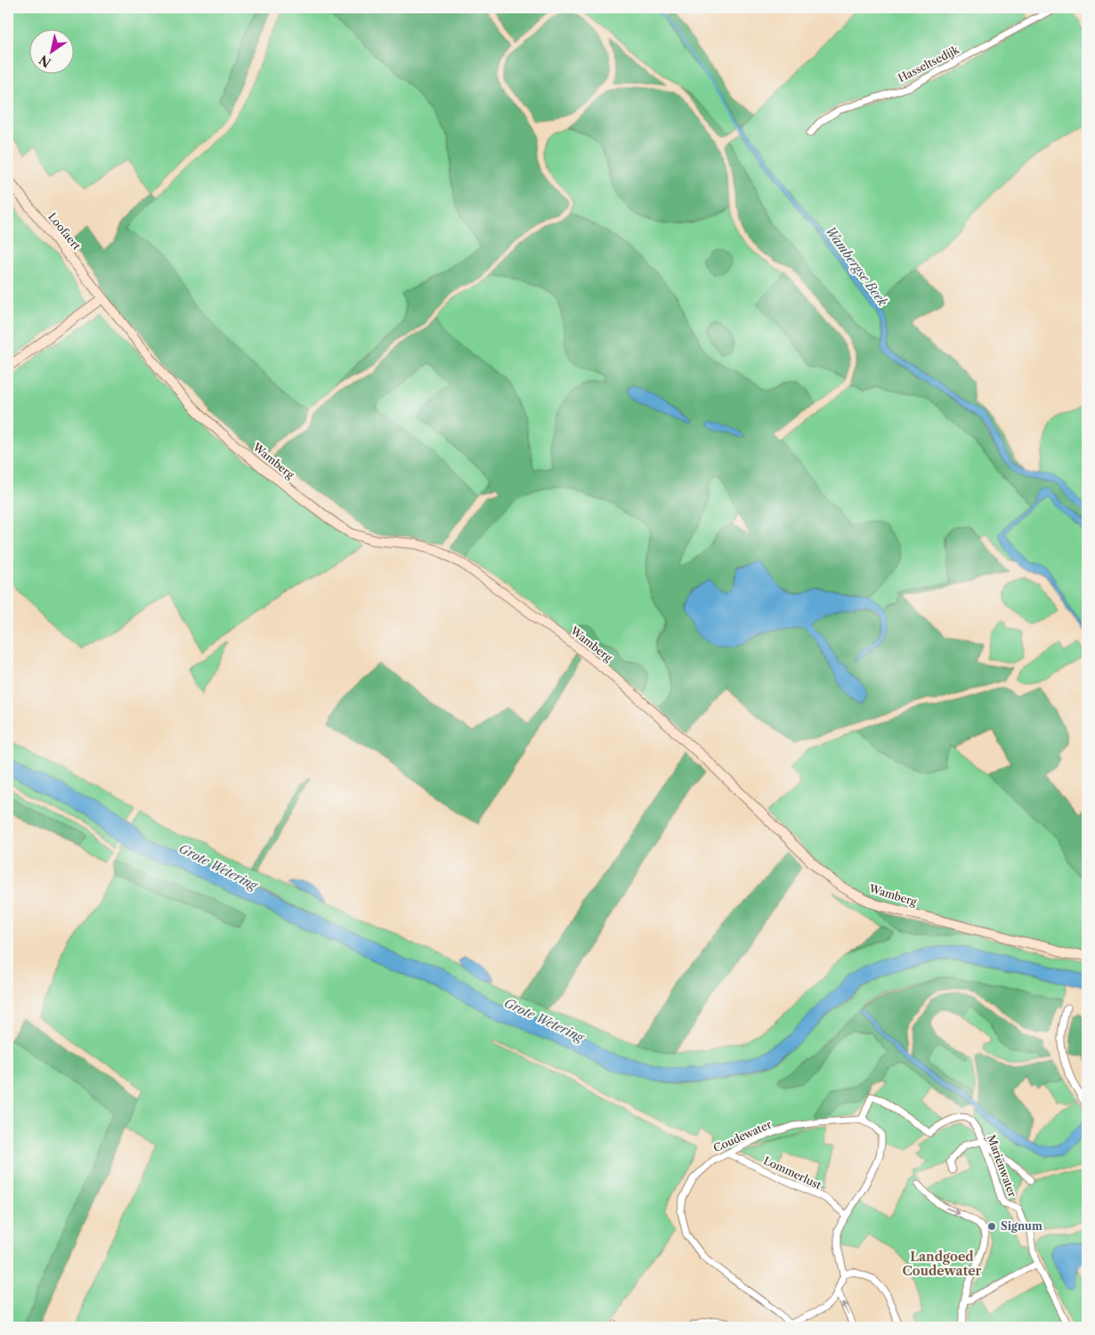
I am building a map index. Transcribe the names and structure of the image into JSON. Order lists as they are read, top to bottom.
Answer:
{
  "streets": {
    "street": [
      "Hasseltsedijk",
      "Loofaert",
      "Wamberg",
      "Coudewater",
      "Mariënwater",
      "Lommerlust"
    ]
  },
  "crossings": [
    ["Loofaert", "Wamberg"],
    ["Coudewater", "Mariënwater"],
    ["Coudewater", "Lommerlust"]
  ],
  "districts": ["Landgoed Coudewater"],
  "water": ["Wambergse Beek", "Grote Wetering"],
  "places": ["Signum"],
  "north": "bottom left"
}
